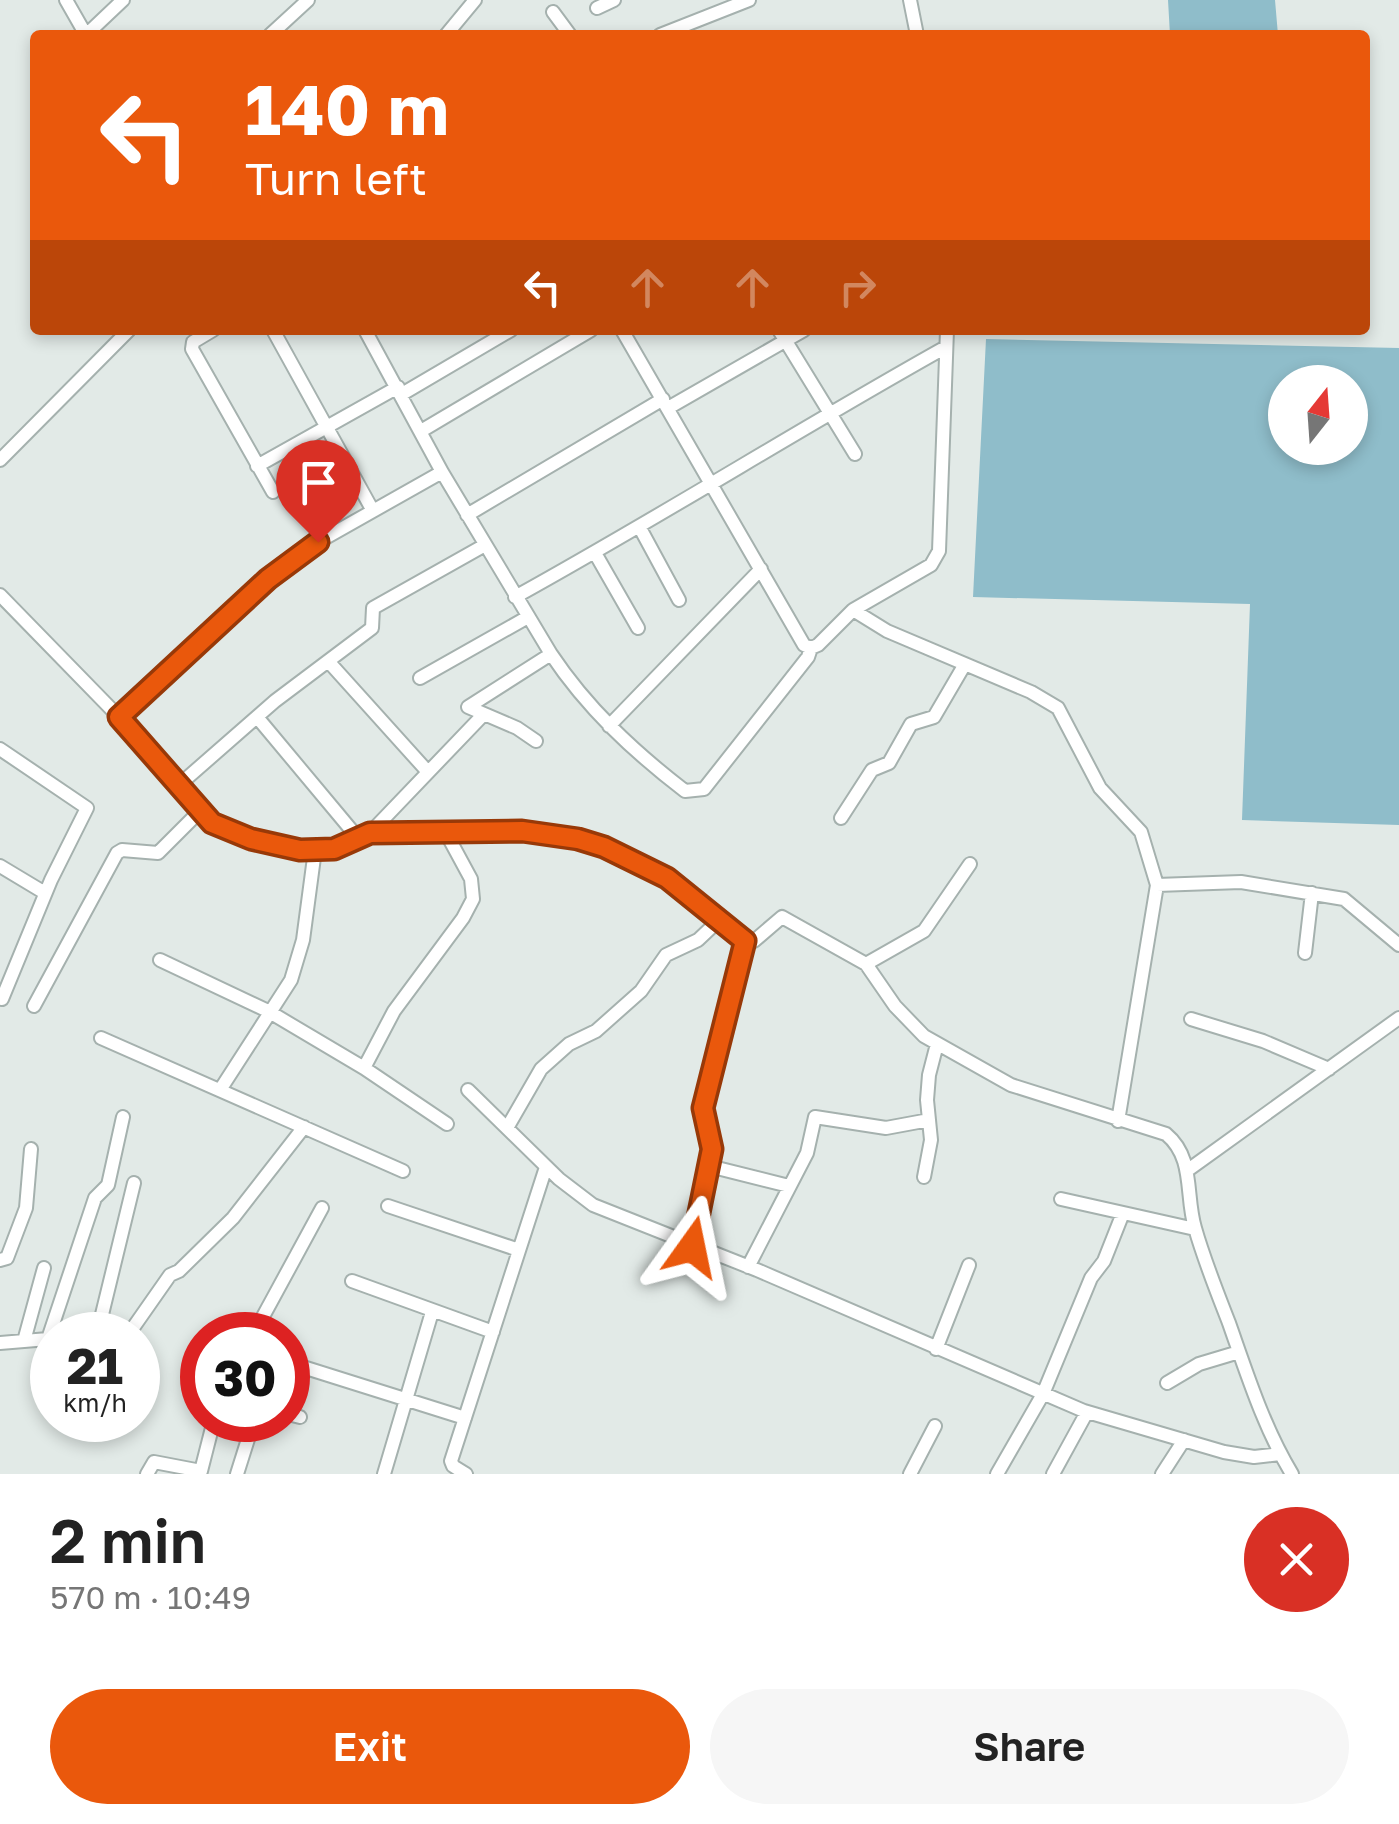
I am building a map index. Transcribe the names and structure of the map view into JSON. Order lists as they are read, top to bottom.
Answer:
{
  "north": "top",
  "page": {
    "turn": ["140 m", "Turn left"],
    "speed": "21 km/h",
    "limit": "30",
    "heading": ["2 min", "570 m · 10:49"],
    "buttons": ["Exit", "Share"]
  }
}
